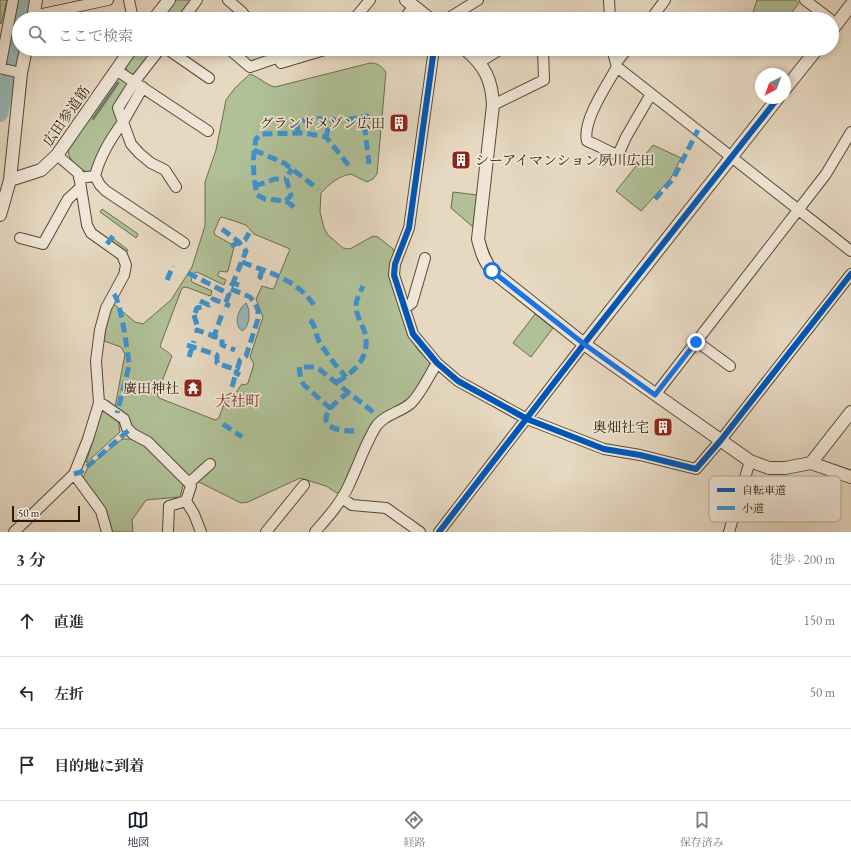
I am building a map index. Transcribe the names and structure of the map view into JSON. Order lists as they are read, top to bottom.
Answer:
{
  "streets": {
    "street": ["広田参道筋"]
  },
  "districts": ["大社町"],
  "places": {
    "building": ["グランドメゾン広田", "シーアイマンション夙川広田", "奥畑社宅"],
    "temple": ["廣田神社"]
  },
  "legend": ["自転車道", "小道"],
  "scale_bar": "50 m",
  "north": "bottom left",
  "page": {
    "search": "ここで検索",
    "scale": "50 m",
    "heading": ["3 分", "徒歩 · 200 m"],
    "list": [
      ["直進", "150 m"],
      ["左折", "50 m"],
      "目的地に到着"
    ],
    "nav": ["地図", "経路", "保存済み"]
  }
}
